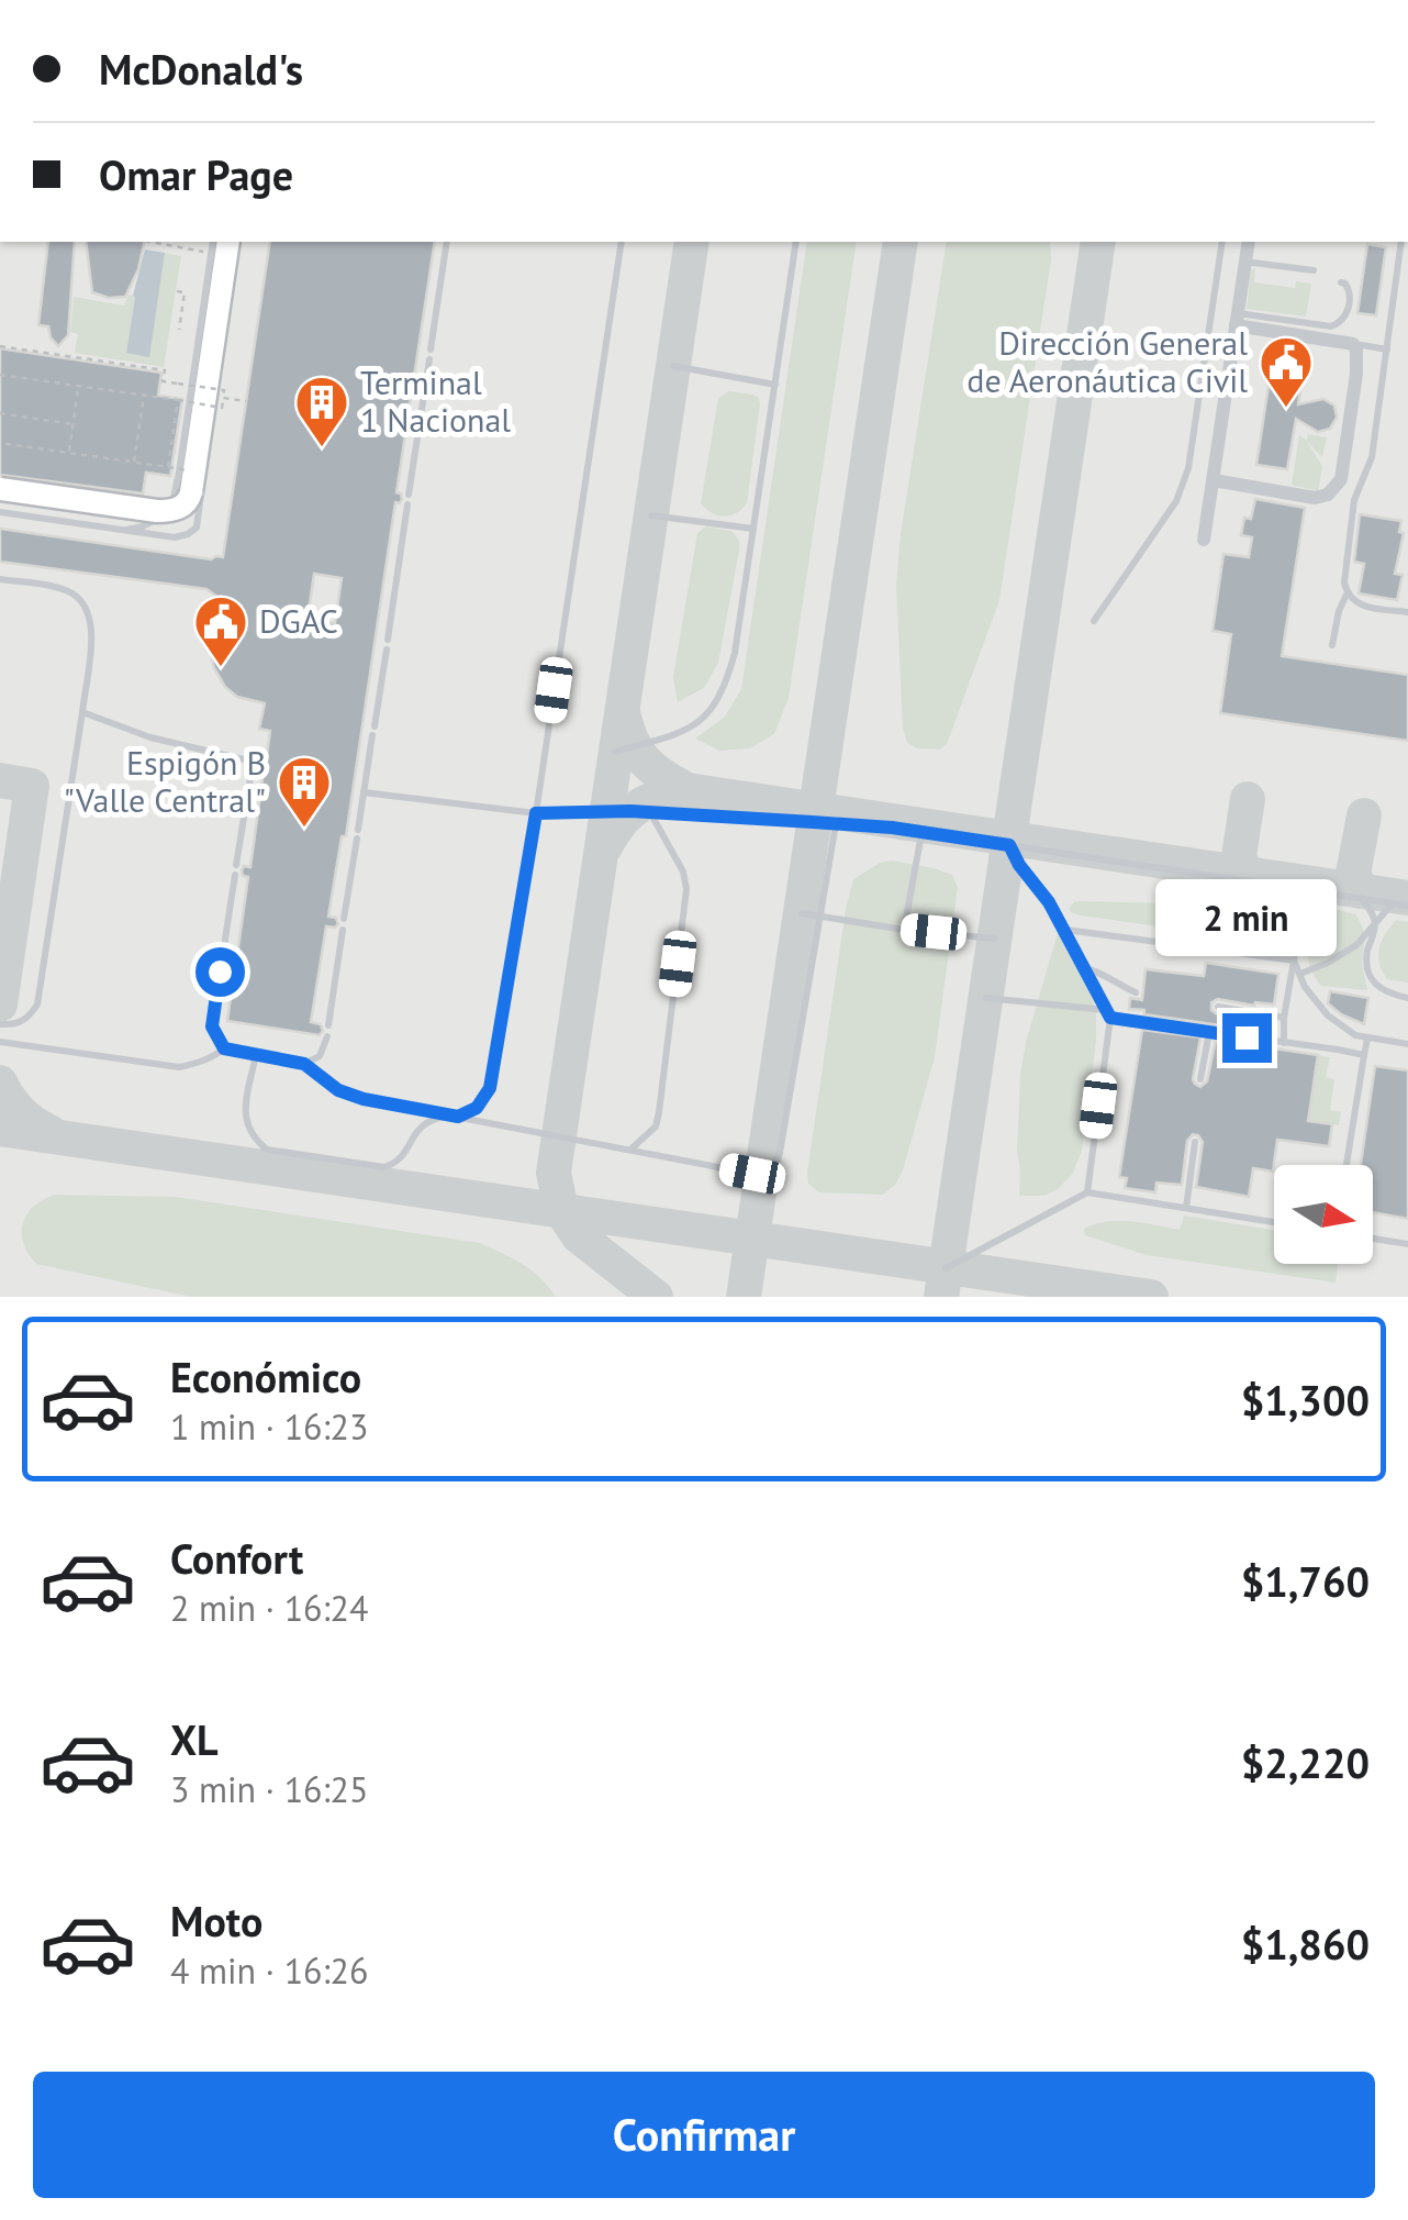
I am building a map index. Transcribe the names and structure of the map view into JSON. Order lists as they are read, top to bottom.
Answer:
{
  "places": {
    "public building": ["Dirección General de Aeronáutica Civil", "DGAC"],
    "building": ["Terminal 1 Nacional", "Espigón B \"Valle Central\""]
  },
  "north": "right",
  "page": {
    "banner": ["McDonald's", "Omar Page"],
    "bubble": "2 min",
    "list": [
      {
        "name": "Económico",
        "note": "1 min · 16:23",
        "value": "$1,300"
      },
      {
        "name": "Confort",
        "note": "2 min · 16:24",
        "value": "$1,760"
      },
      {
        "name": "XL",
        "note": "3 min · 16:25",
        "value": "$2,220"
      },
      {
        "name": "Moto",
        "note": "4 min · 16:26",
        "value": "$1,860"
      }
    ],
    "buttons": "Confirmar"
  }
}
